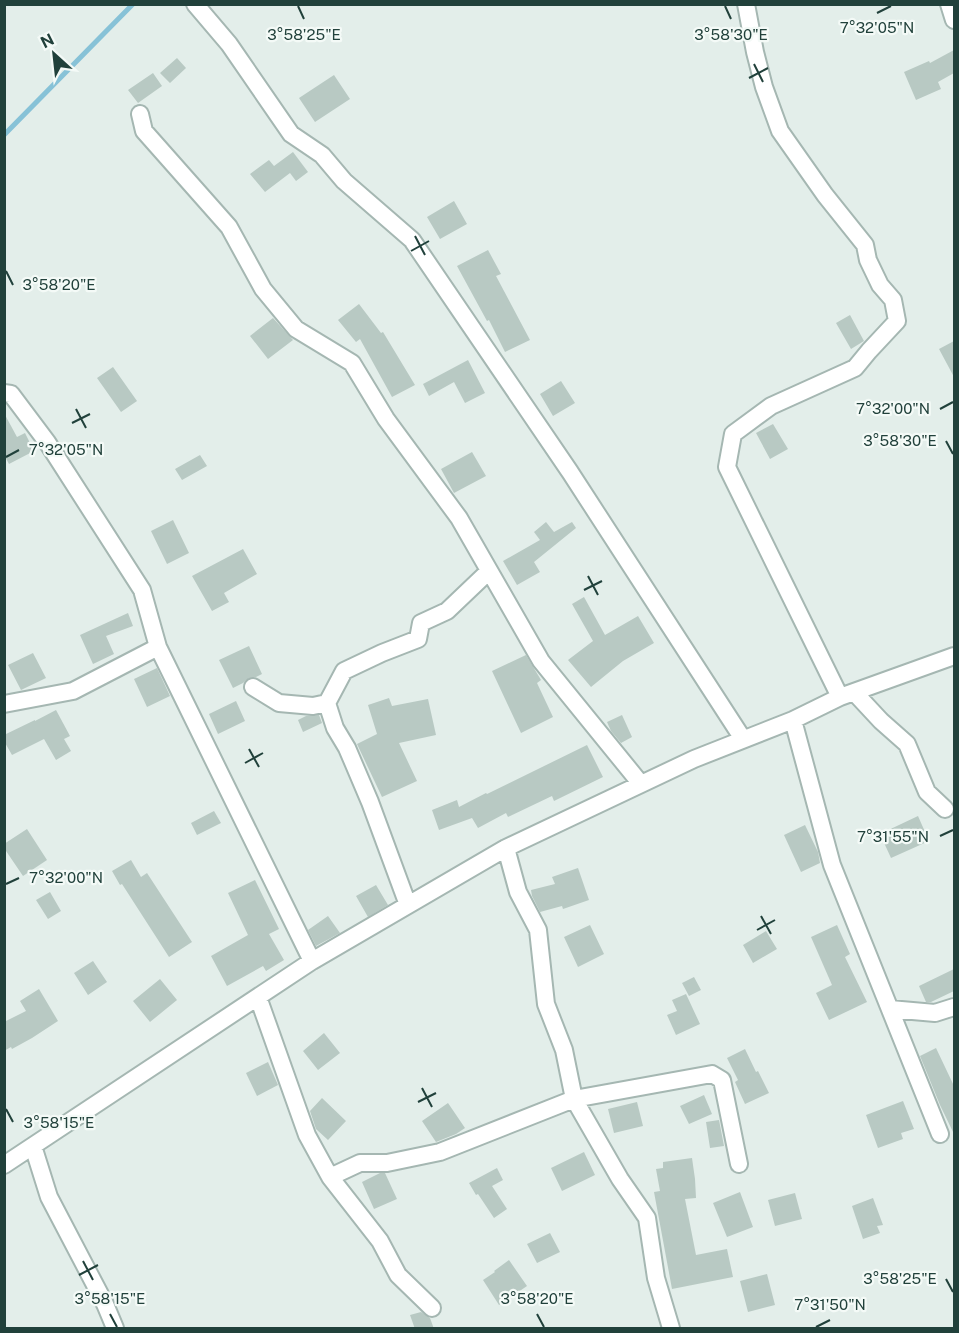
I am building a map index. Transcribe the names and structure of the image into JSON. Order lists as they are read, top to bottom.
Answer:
{
  "north": "top left",
  "coordinates": [
    "7°32'05\"N",
    "3°58'25\"E",
    "3°58'30\"E",
    "3°58'20\"E",
    "7°32'00\"N",
    "7°31'55\"N",
    "3°58'15\"E",
    "7°31'50\"N"
  ]
}
